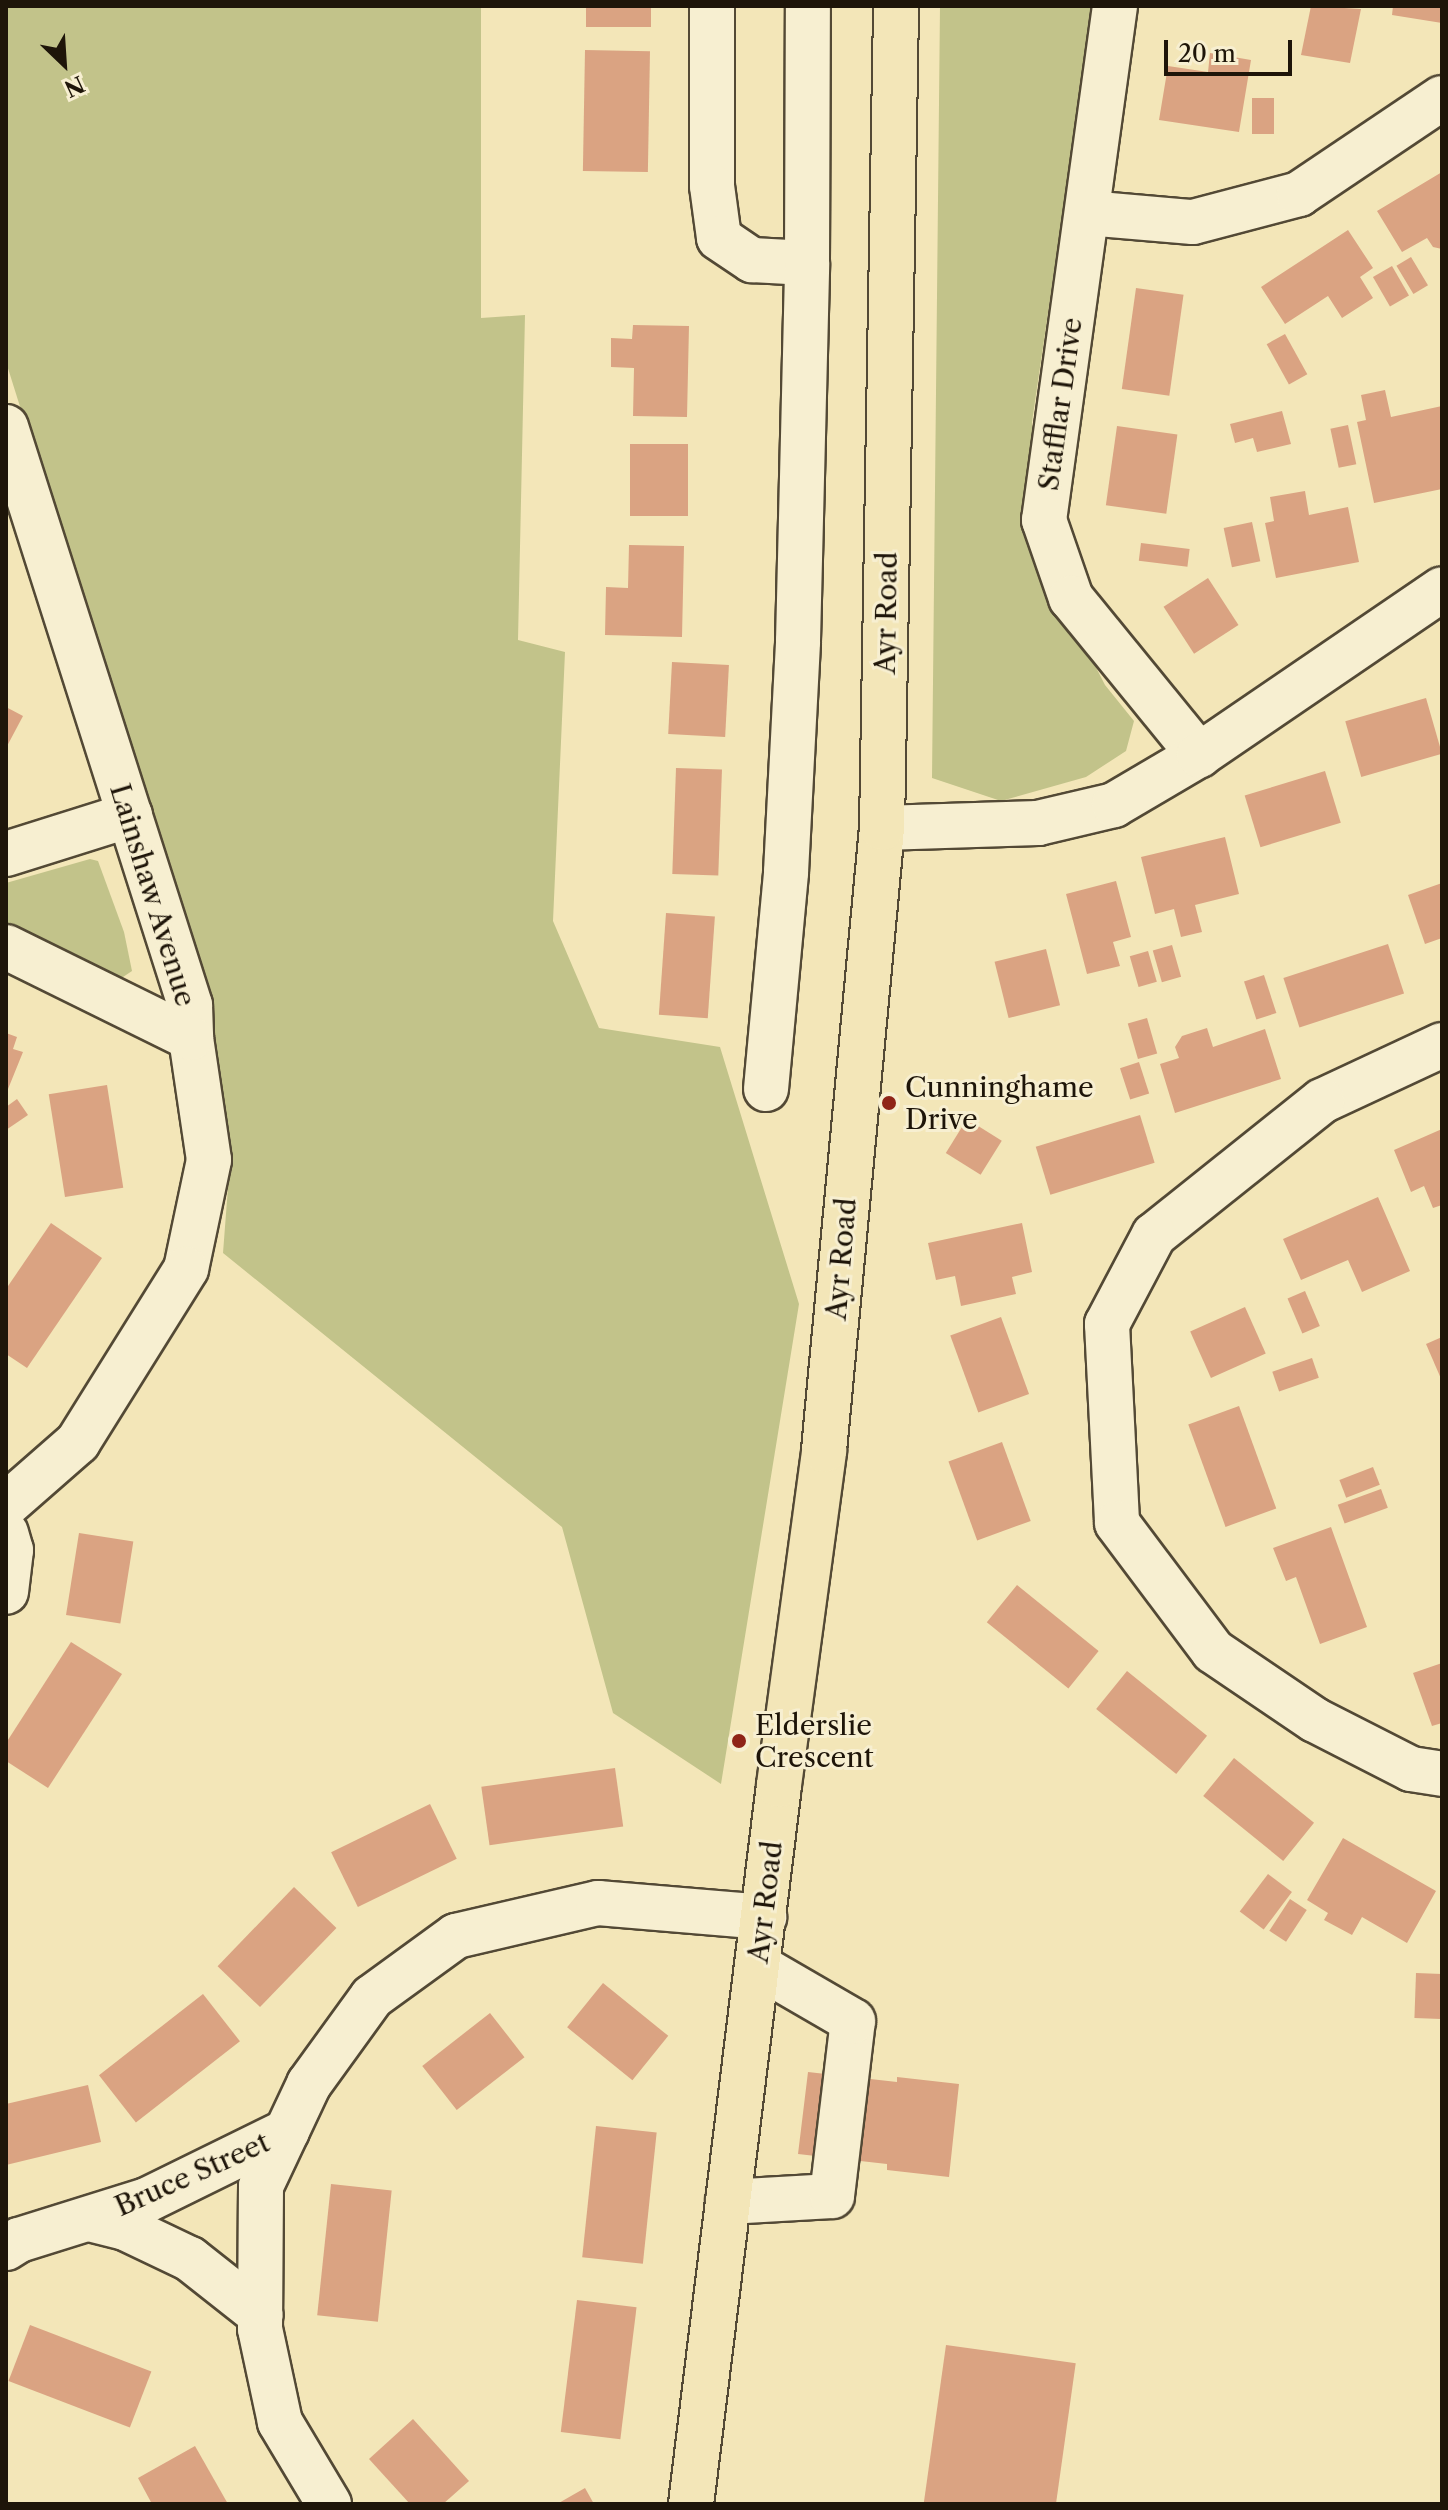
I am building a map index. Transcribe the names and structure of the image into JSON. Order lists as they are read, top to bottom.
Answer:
{
  "streets": {
    "main road": ["Ayr Road"],
    "street": ["Stafflar Drive", "Lainshaw Avenue", "Bruce Street"]
  },
  "places": ["Cunninghame Drive", "Elderslie Crescent"],
  "scale_bar": "20 m",
  "north": "bottom right"
}
